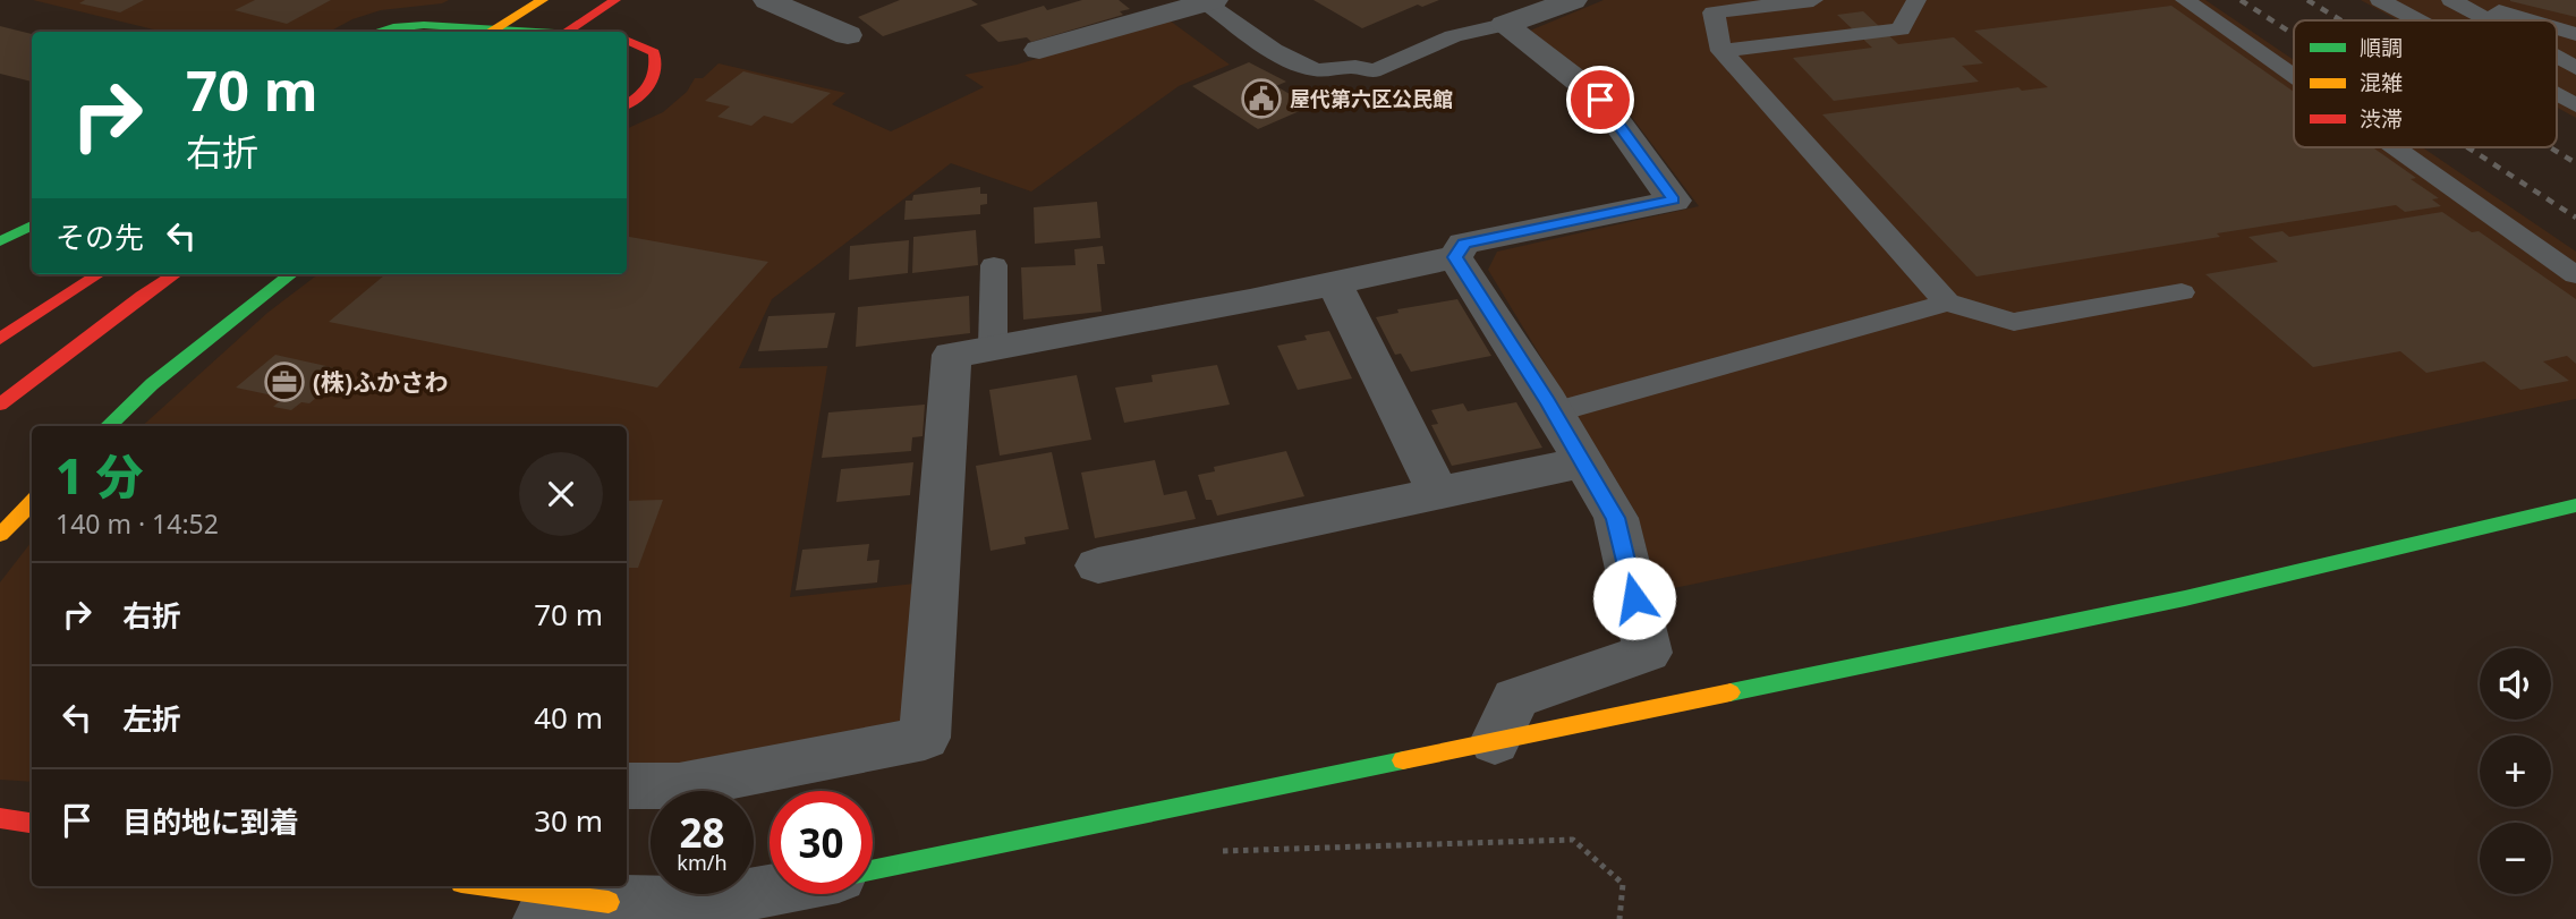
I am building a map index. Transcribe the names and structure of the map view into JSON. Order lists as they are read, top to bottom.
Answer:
{
  "places": {
    "public building": ["屋代第六区公民館"],
    "office": ["(株)ふかさわ"]
  },
  "legend": ["順調", "混雑", "渋滞"],
  "page": {
    "turn": ["70 m", "右折"],
    "then": "その先",
    "heading": ["1 分", "140 m · 14:52"],
    "list": [
      {
        "name": "右折",
        "value": "70 m"
      },
      {
        "name": "左折",
        "value": "40 m"
      },
      {
        "name": "目的地に到着",
        "value": "30 m"
      }
    ],
    "map_buttons": ["+", "−"],
    "speed": "28 km/h",
    "limit": "30"
  }
}
